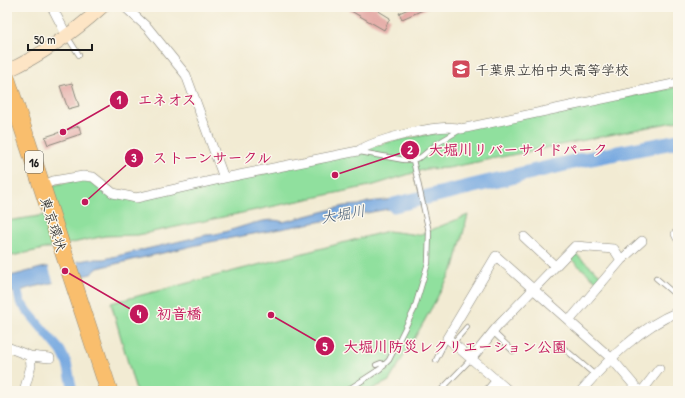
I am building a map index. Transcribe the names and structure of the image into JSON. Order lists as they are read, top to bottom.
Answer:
{
  "streets": {
    "highway": ["16", "東京環状"]
  },
  "water": ["大堀川"],
  "places": {
    "school or university": ["千葉県立柏中央高等学校"],
    "other": [
      "エネオス",
      "大堀川リバーサイドパーク",
      "ストーンサークル",
      "初音橋",
      "大堀川防災レクリエーション公園"
    ]
  },
  "scale_bar": "50 m"
}
